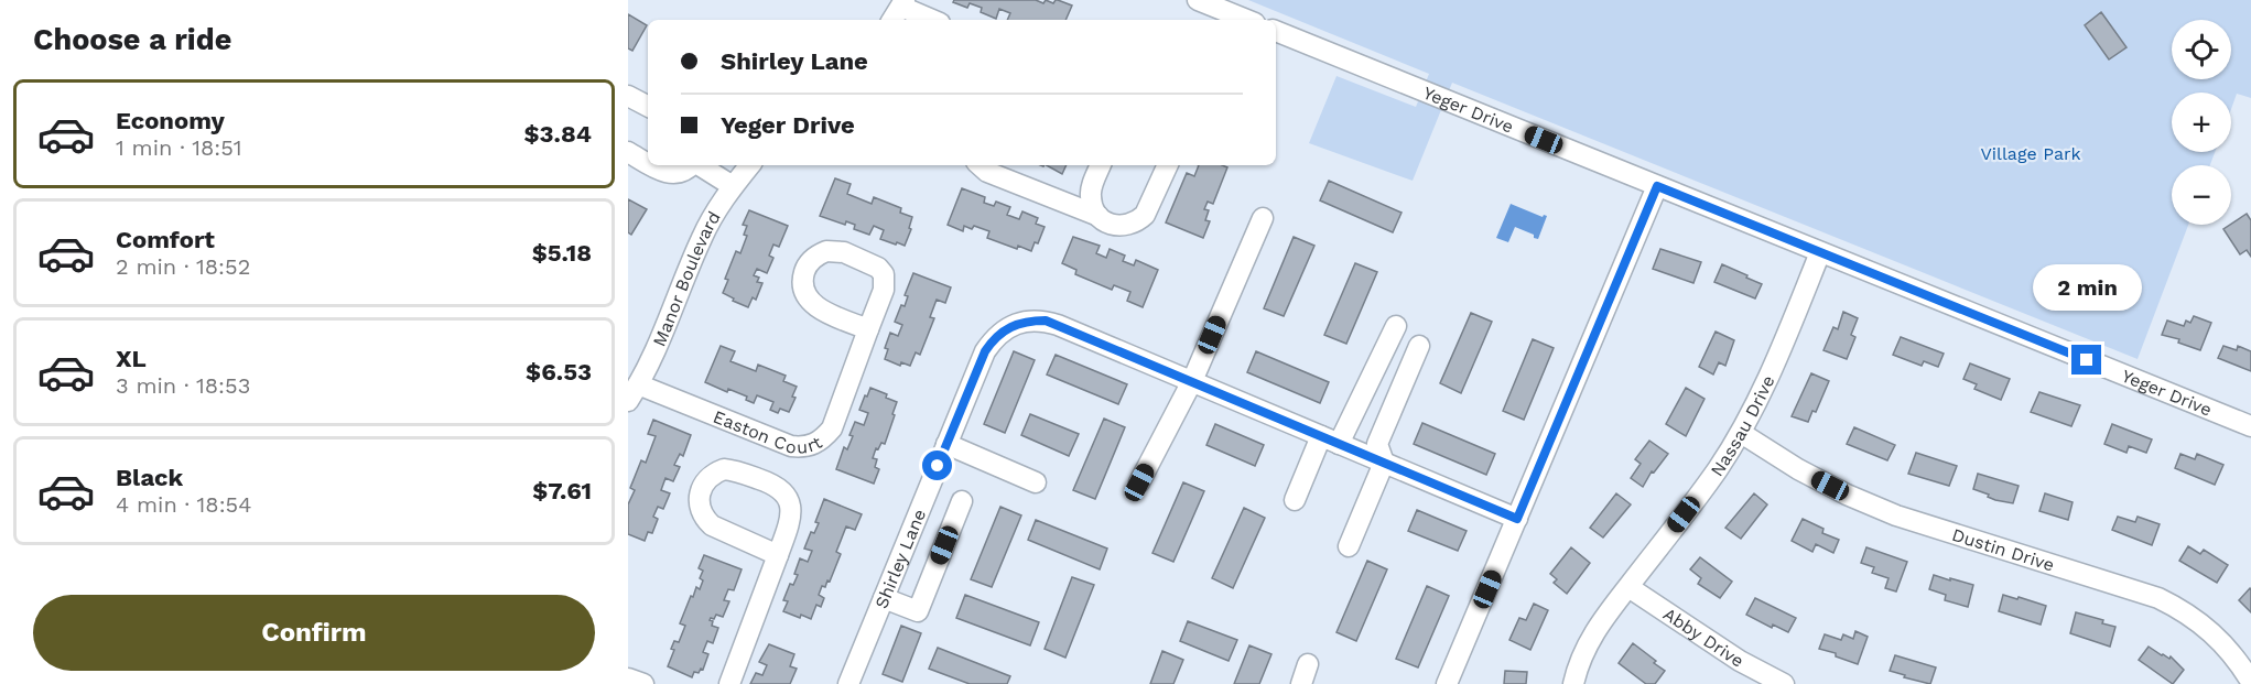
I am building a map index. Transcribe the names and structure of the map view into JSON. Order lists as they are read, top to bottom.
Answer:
{
  "streets": {
    "street": [
      "Yeger Drive",
      "Manor Boulevard",
      "Easton Court",
      "Nassau Drive",
      "Dustin Drive",
      "Shirley Lane",
      "Abby Drive"
    ]
  },
  "crossings": [
    ["Yeger Drive", "Nassau Drive"],
    ["Manor Boulevard", "Easton Court"],
    ["Nassau Drive", "Dustin Drive"],
    ["Nassau Drive", "Abby Drive"]
  ],
  "parks": ["Village Park"],
  "page": {
    "heading": "Choose a ride",
    "map_buttons": ["+", "−"],
    "banner": ["Shirley Lane", "Yeger Drive"],
    "list": [
      {
        "name": "Economy",
        "note": "1 min · 18:51",
        "value": "$3.84"
      },
      {
        "name": "Comfort",
        "note": "2 min · 18:52",
        "value": "$5.18"
      },
      {
        "name": "XL",
        "note": "3 min · 18:53",
        "value": "$6.53"
      },
      {
        "name": "Black",
        "note": "4 min · 18:54",
        "value": "$7.61"
      }
    ],
    "bubble": "2 min",
    "buttons": "Confirm"
  }
}
